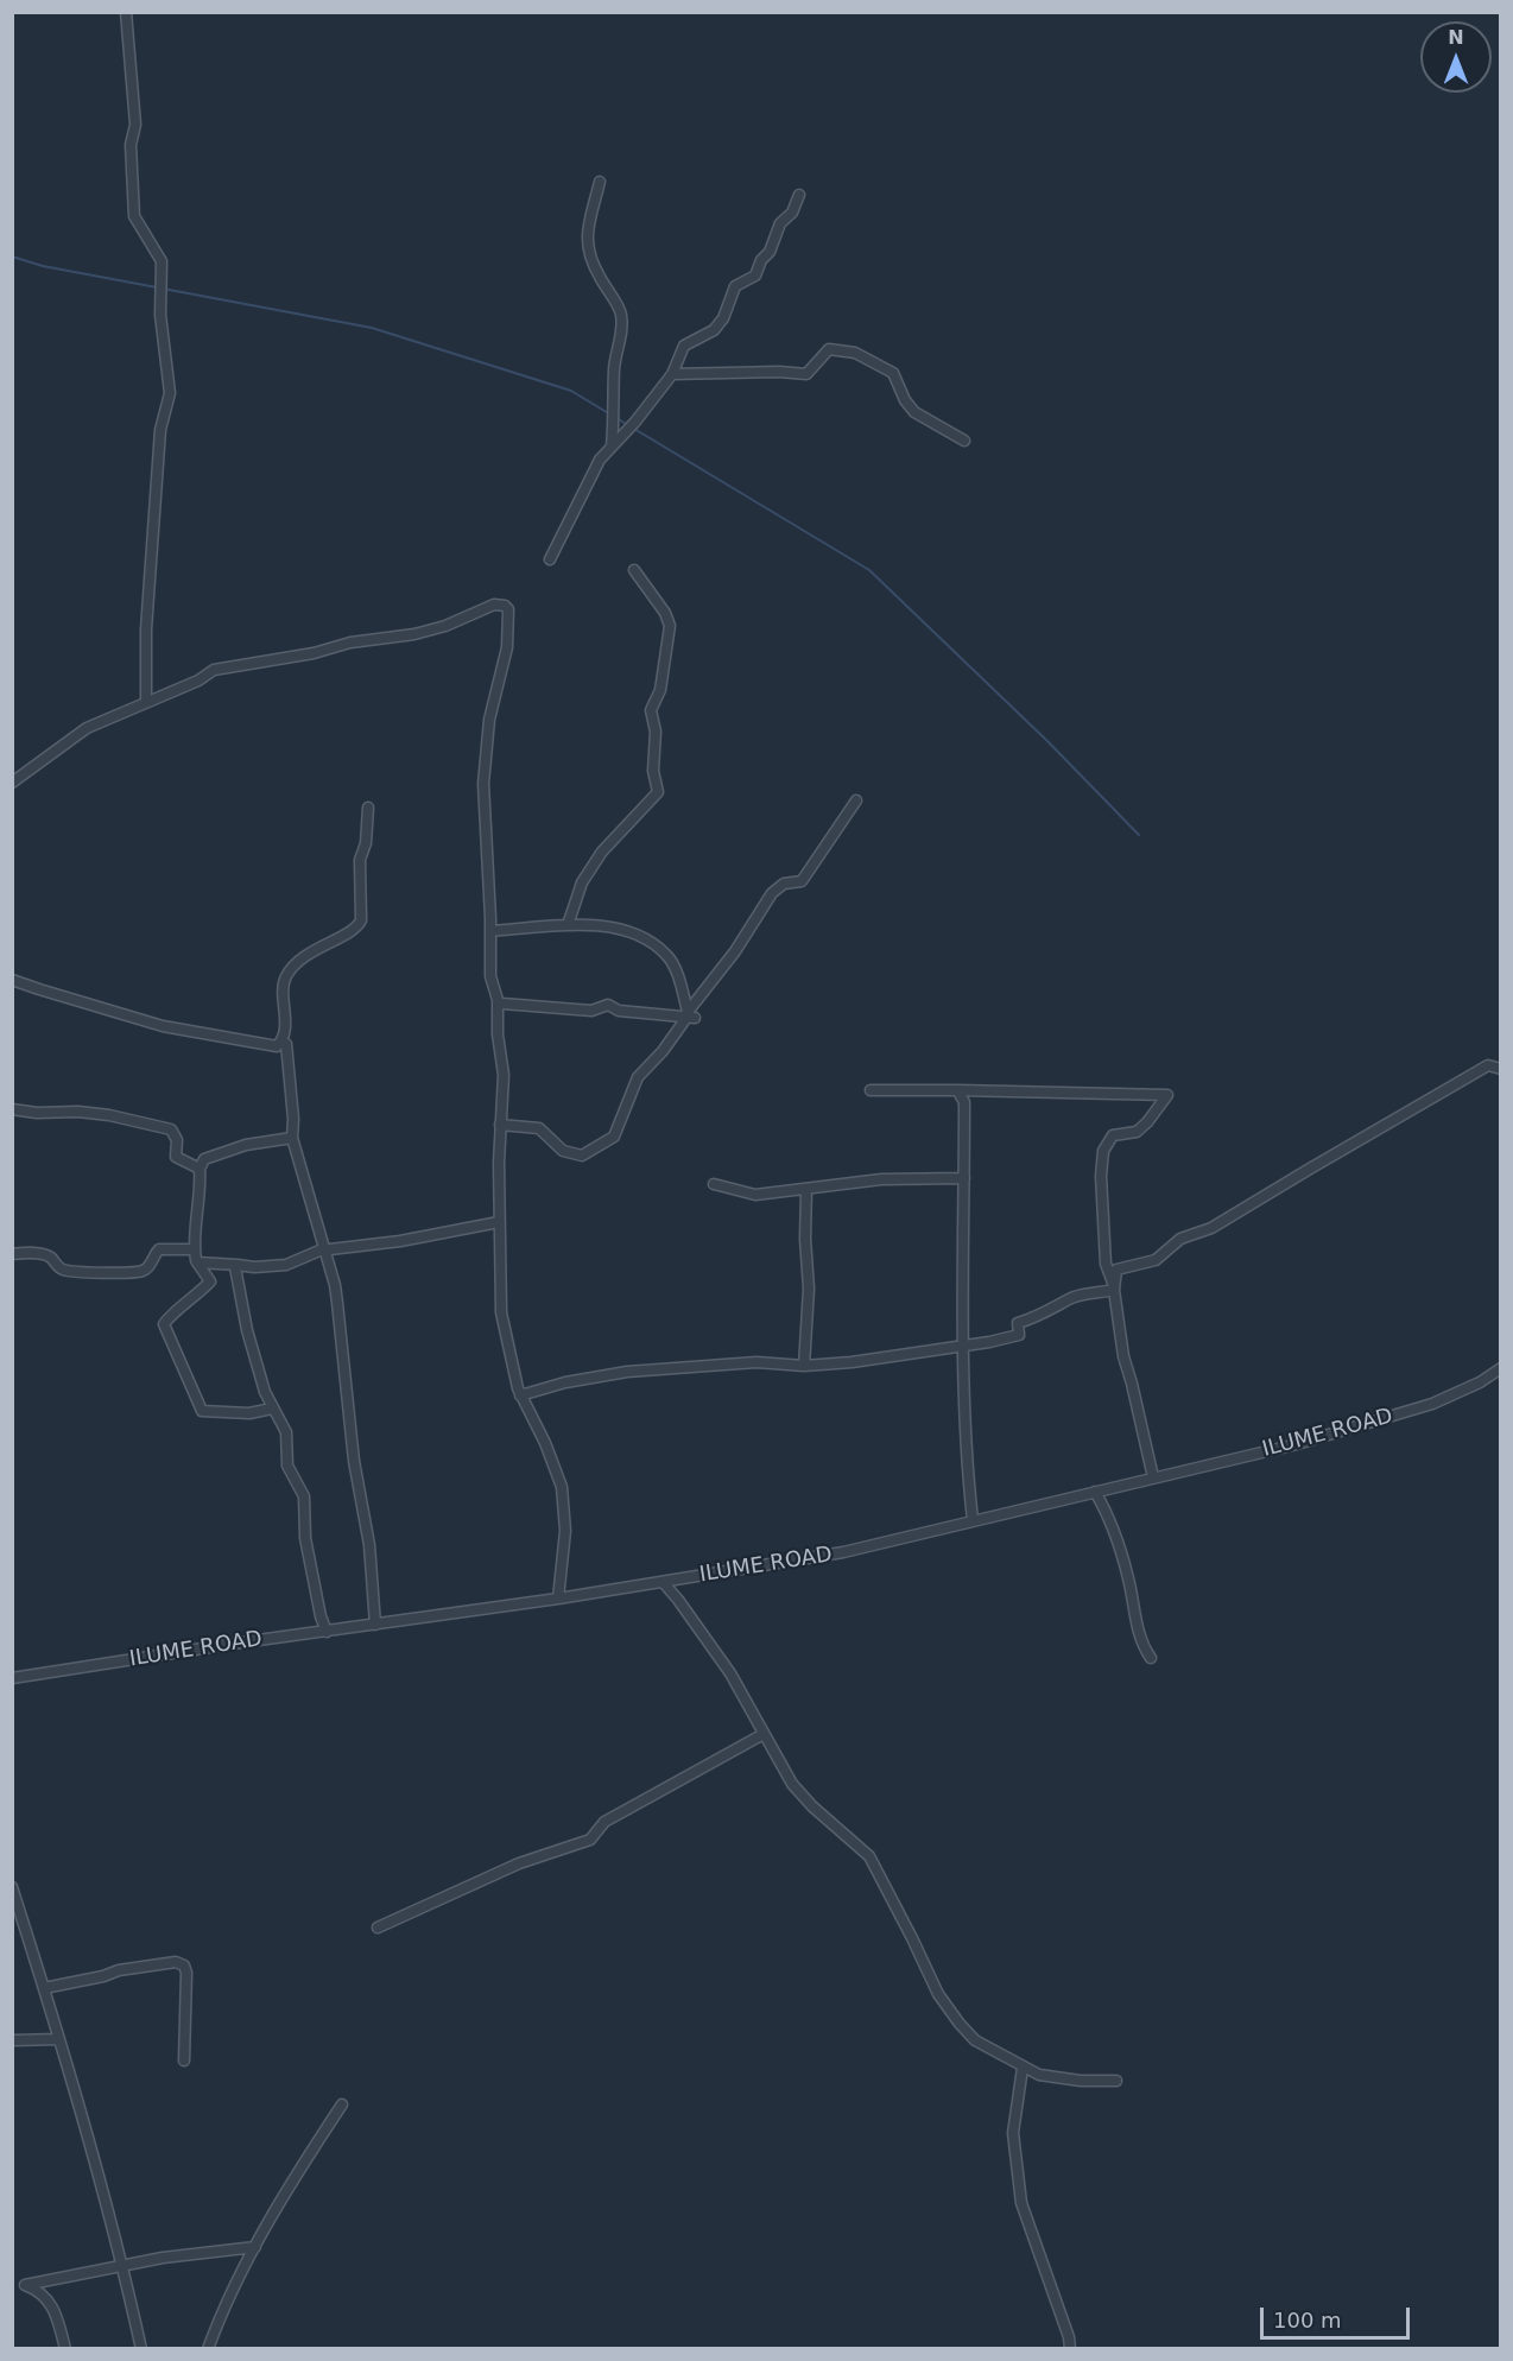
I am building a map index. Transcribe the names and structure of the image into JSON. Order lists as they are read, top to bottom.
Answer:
{
  "streets": {
    "street": ["ILUME ROAD"]
  },
  "scale_bar": "100 m",
  "north": "top"
}
